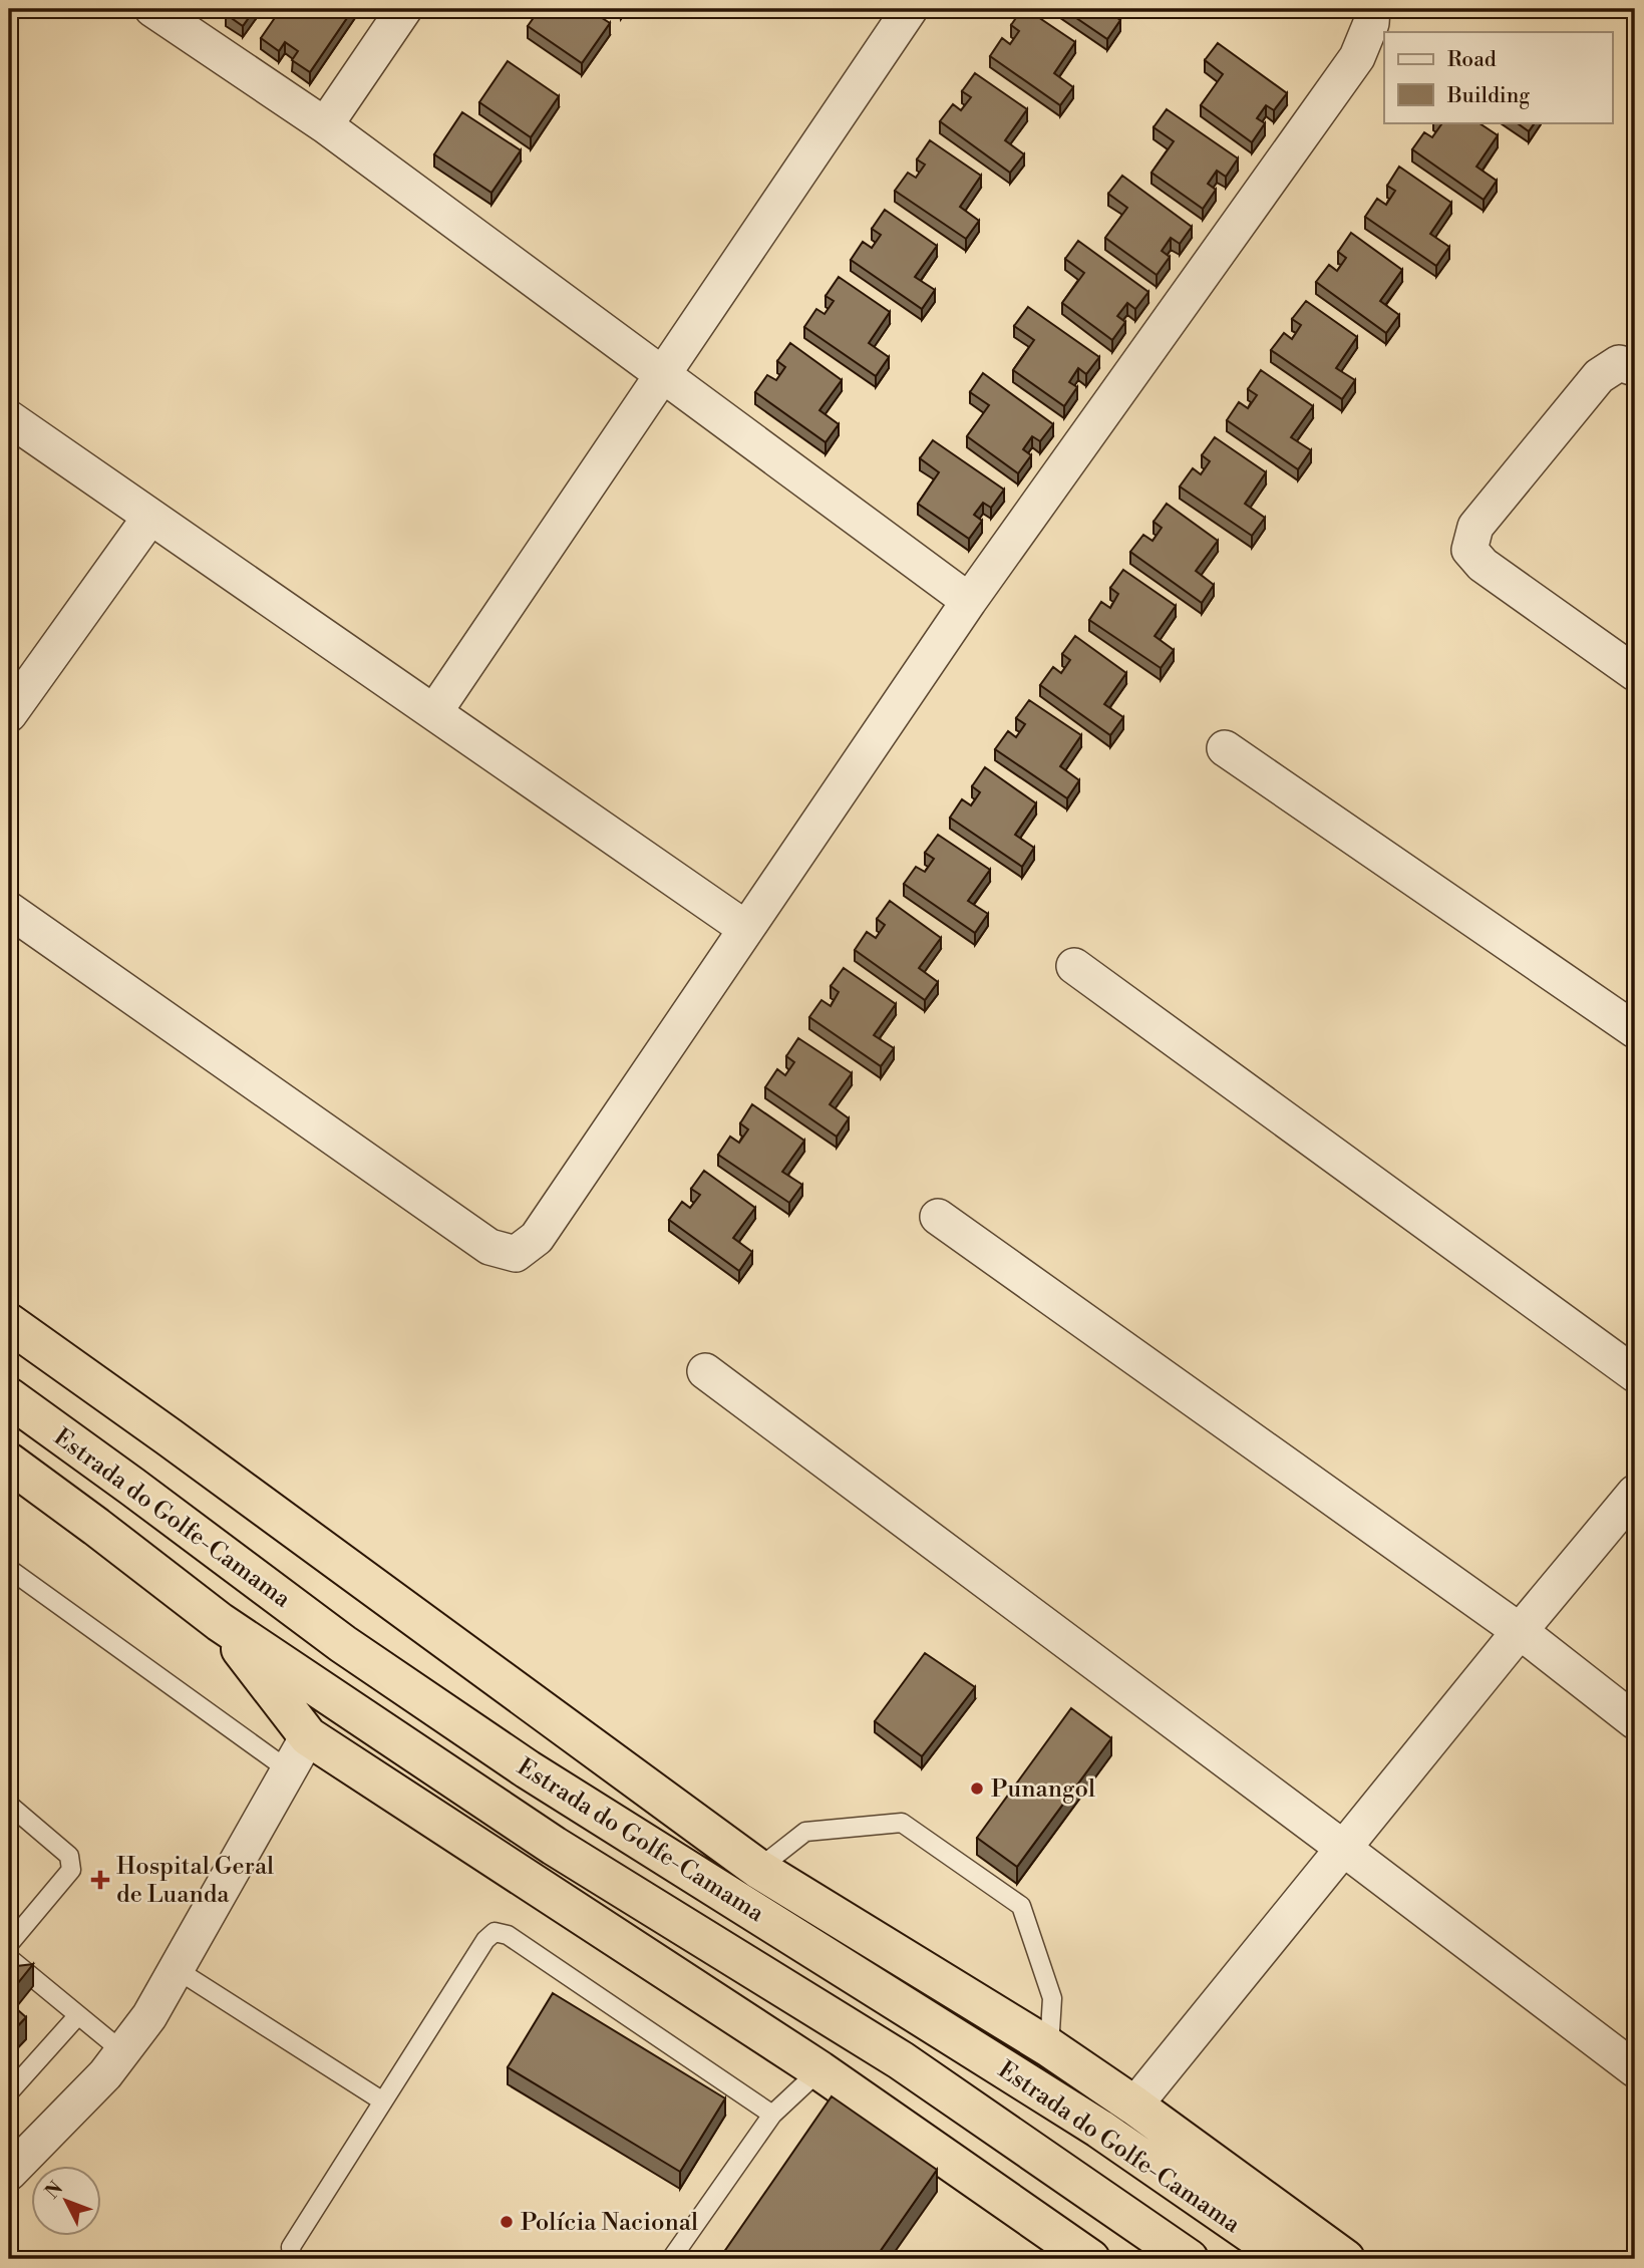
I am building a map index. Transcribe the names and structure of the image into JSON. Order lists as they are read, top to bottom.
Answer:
{
  "streets": {
    "highway": ["Estrada do Golfe-Camama"]
  },
  "places": {
    "other": ["Punangol", "Polícia Nacional"],
    "health": ["Hospital Geral de Luanda"]
  },
  "legend": ["Road", "Building"],
  "north": "top left"
}
